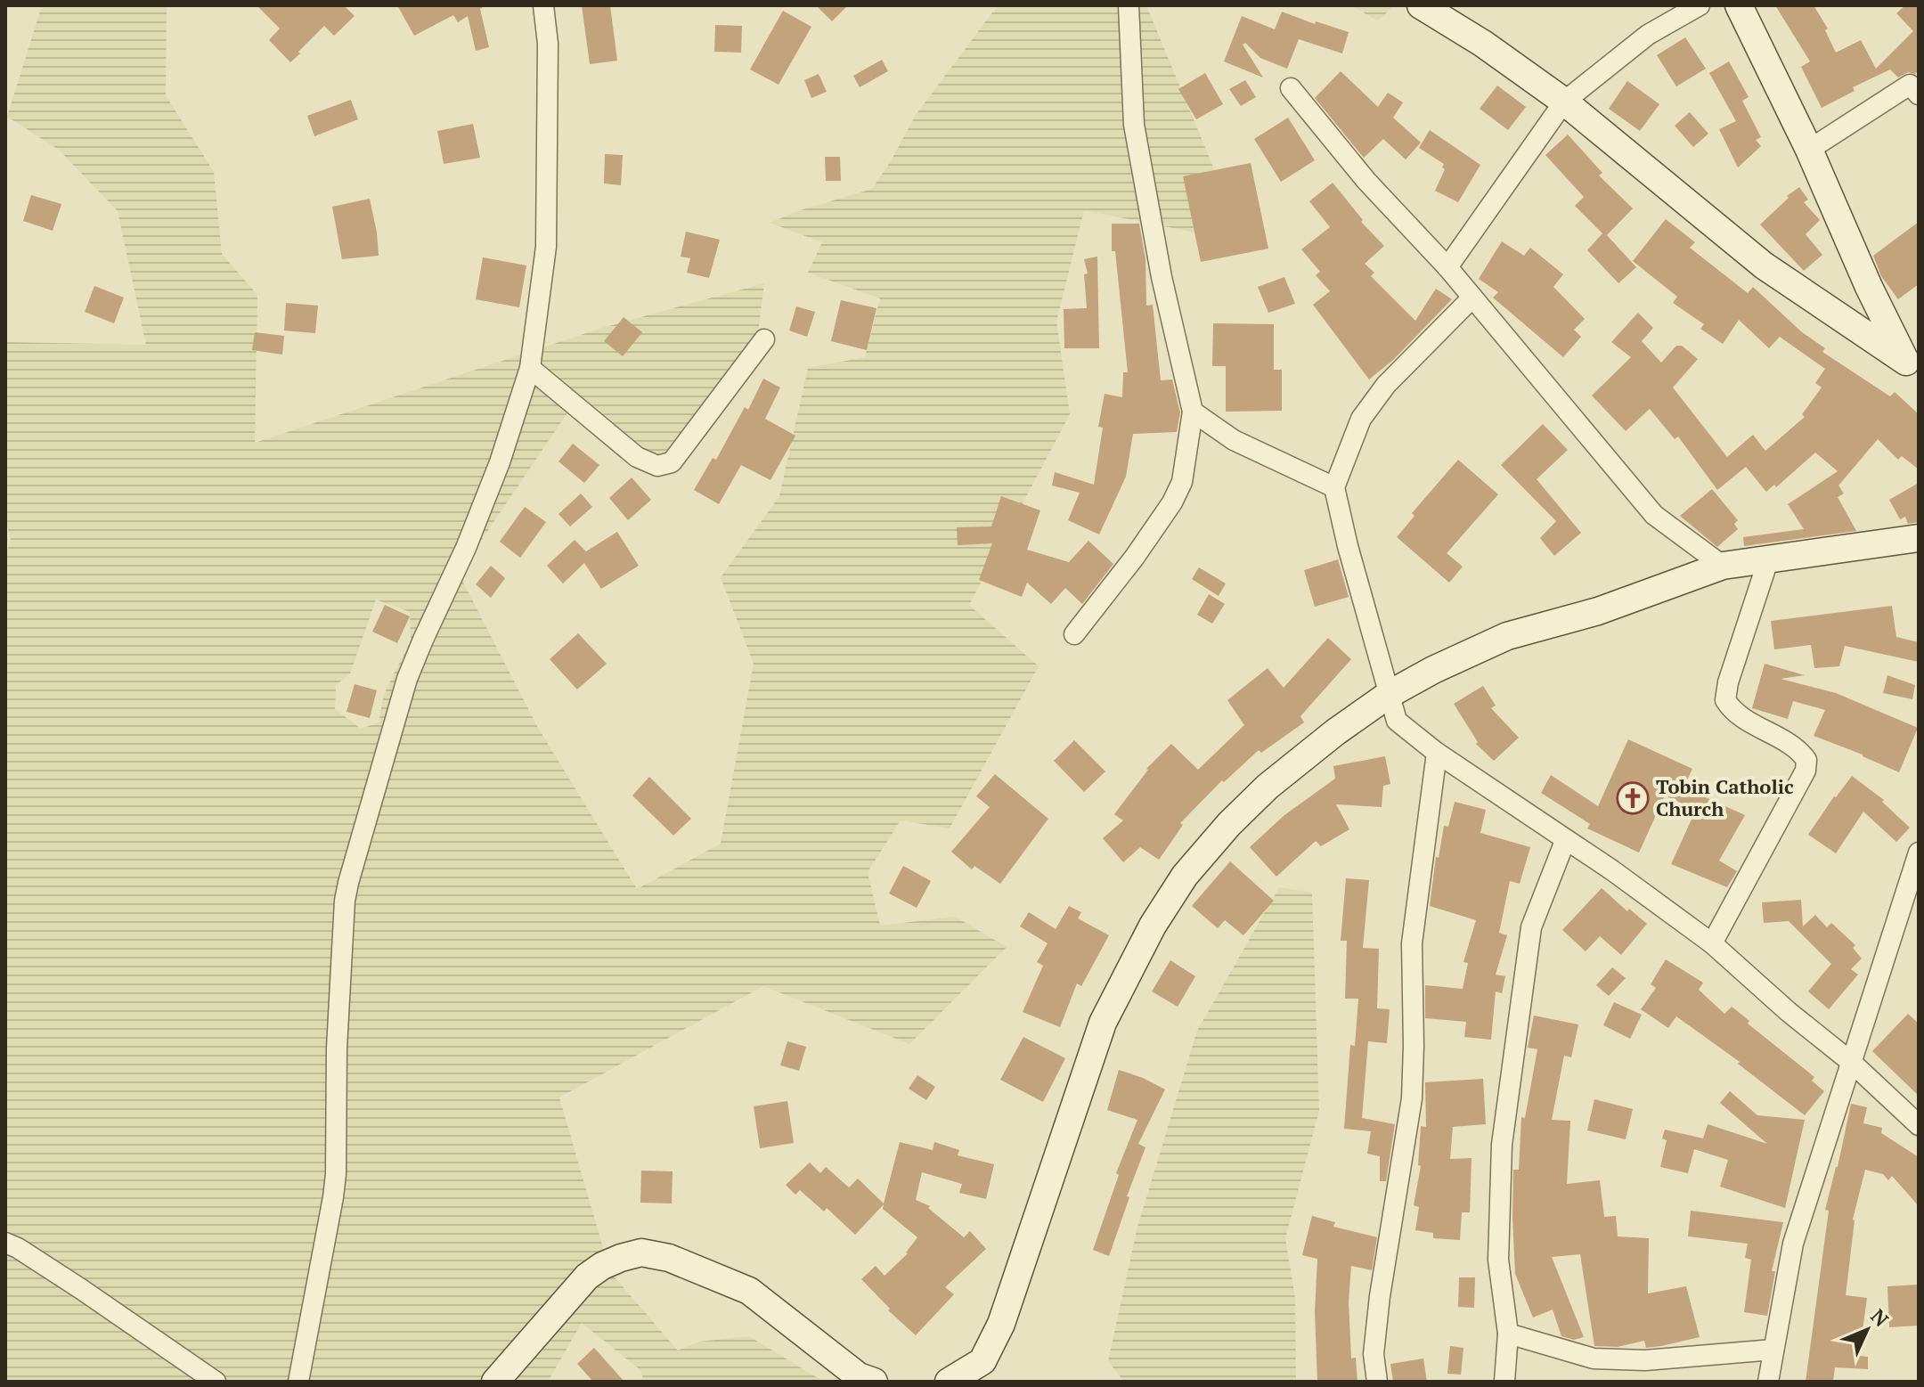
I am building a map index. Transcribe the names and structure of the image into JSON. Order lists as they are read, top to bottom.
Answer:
{
  "places": {
    "church": ["Tobin Catholic Church"]
  },
  "north": "top right"
}
